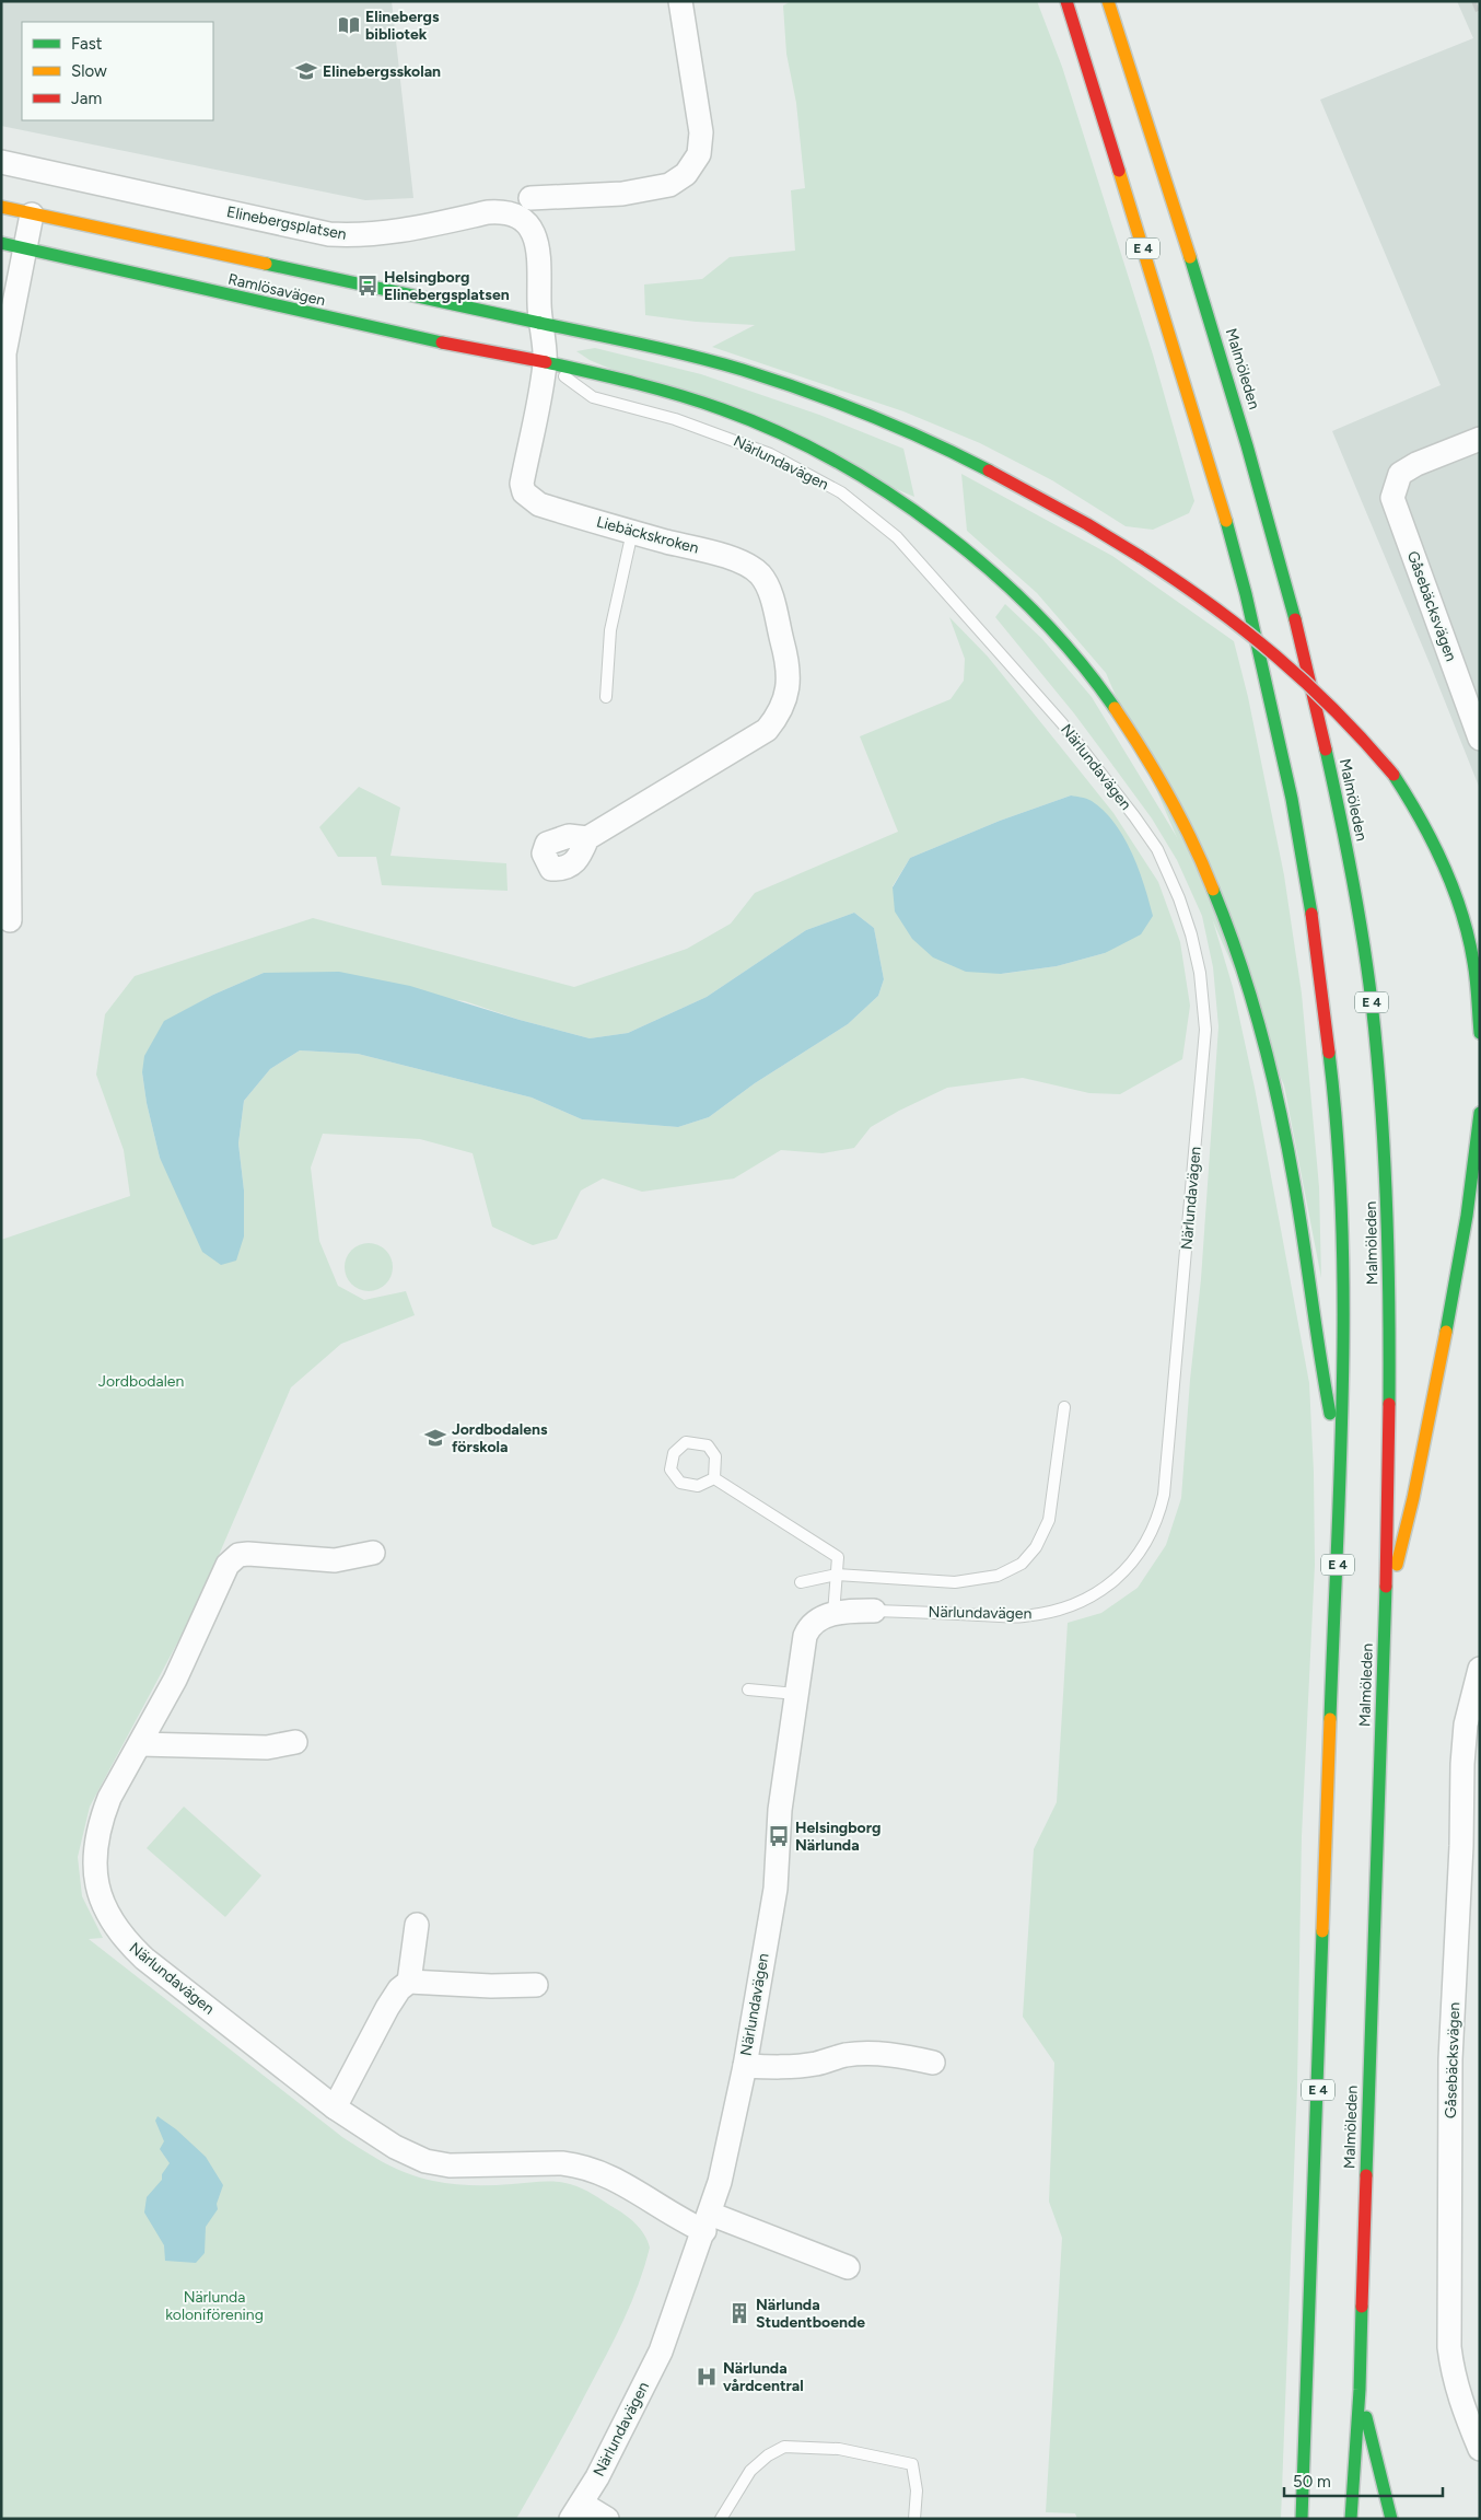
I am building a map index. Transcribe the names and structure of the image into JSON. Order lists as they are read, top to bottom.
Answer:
{
  "streets": {
    "main road": ["E 4", "Ramlösavägen", "Malmöleden"],
    "street": [
      "Elinebergsplatsen",
      "Närlundavägen",
      "Liebäckskroken",
      "Gåsebäcksvägen"
    ]
  },
  "crossings": [
    ["Elinebergsplatsen", "Ramlösavägen"],
    ["Elinebergsplatsen", "Närlundavägen"],
    ["Elinebergsplatsen", "Liebäckskroken"],
    ["Ramlösavägen", "Malmöleden"],
    ["Ramlösavägen", "Närlundavägen"],
    ["Ramlösavägen", "Liebäckskroken"],
    ["Närlundavägen", "Liebäckskroken"]
  ],
  "parks": ["Jordbodalen", "Närlunda koloniförening"],
  "places": {
    "library": ["Elinebergs bibliotek"],
    "school or university": ["Elinebergsskolan", "Jordbodalens förskola"],
    "bus stop": ["Helsingborg Elinebergsplatsen", "Helsingborg Närlunda"],
    "building": ["Närlunda Studentboende"],
    "hospital": ["Närlunda vårdcentral"]
  },
  "legend": ["Fast", "Slow", "Jam"],
  "scale_bar": "50 m"
}
